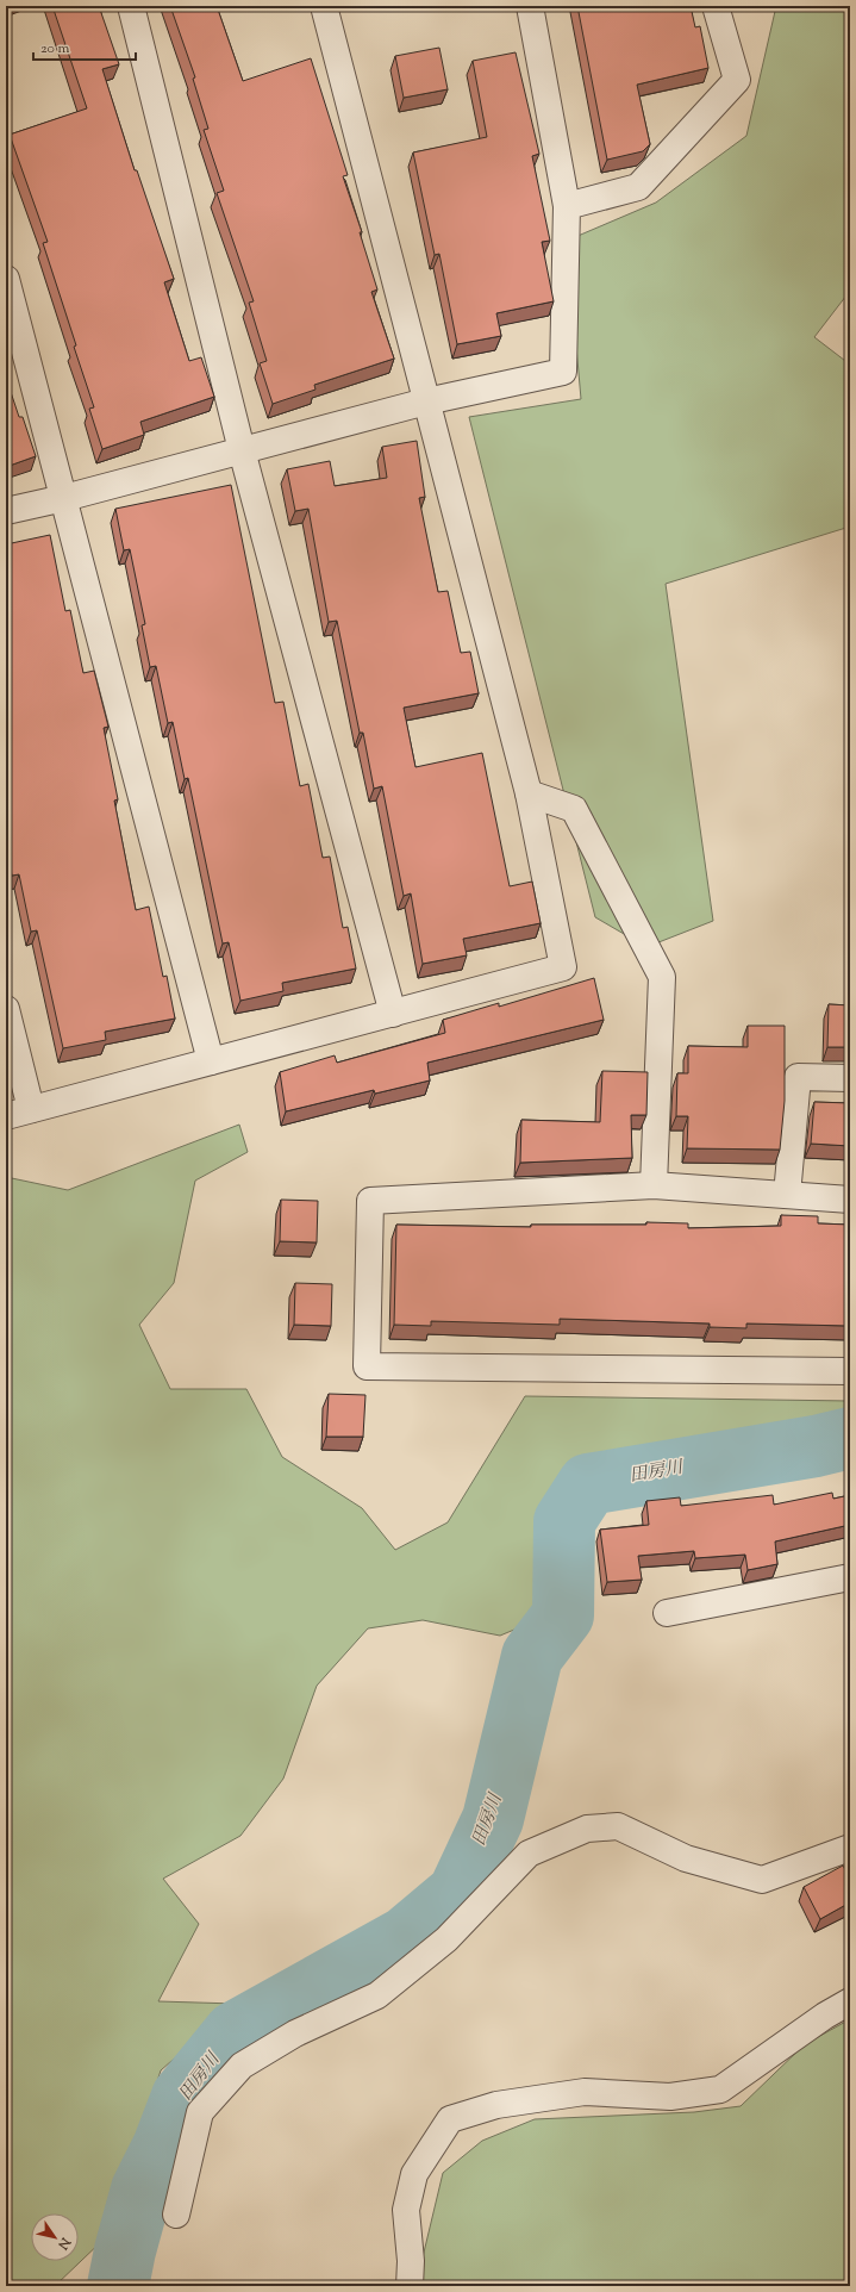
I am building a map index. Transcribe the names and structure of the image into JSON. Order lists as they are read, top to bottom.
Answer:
{
  "water": ["田房川"],
  "scale_bar": "20 m",
  "north": "bottom right"
}
